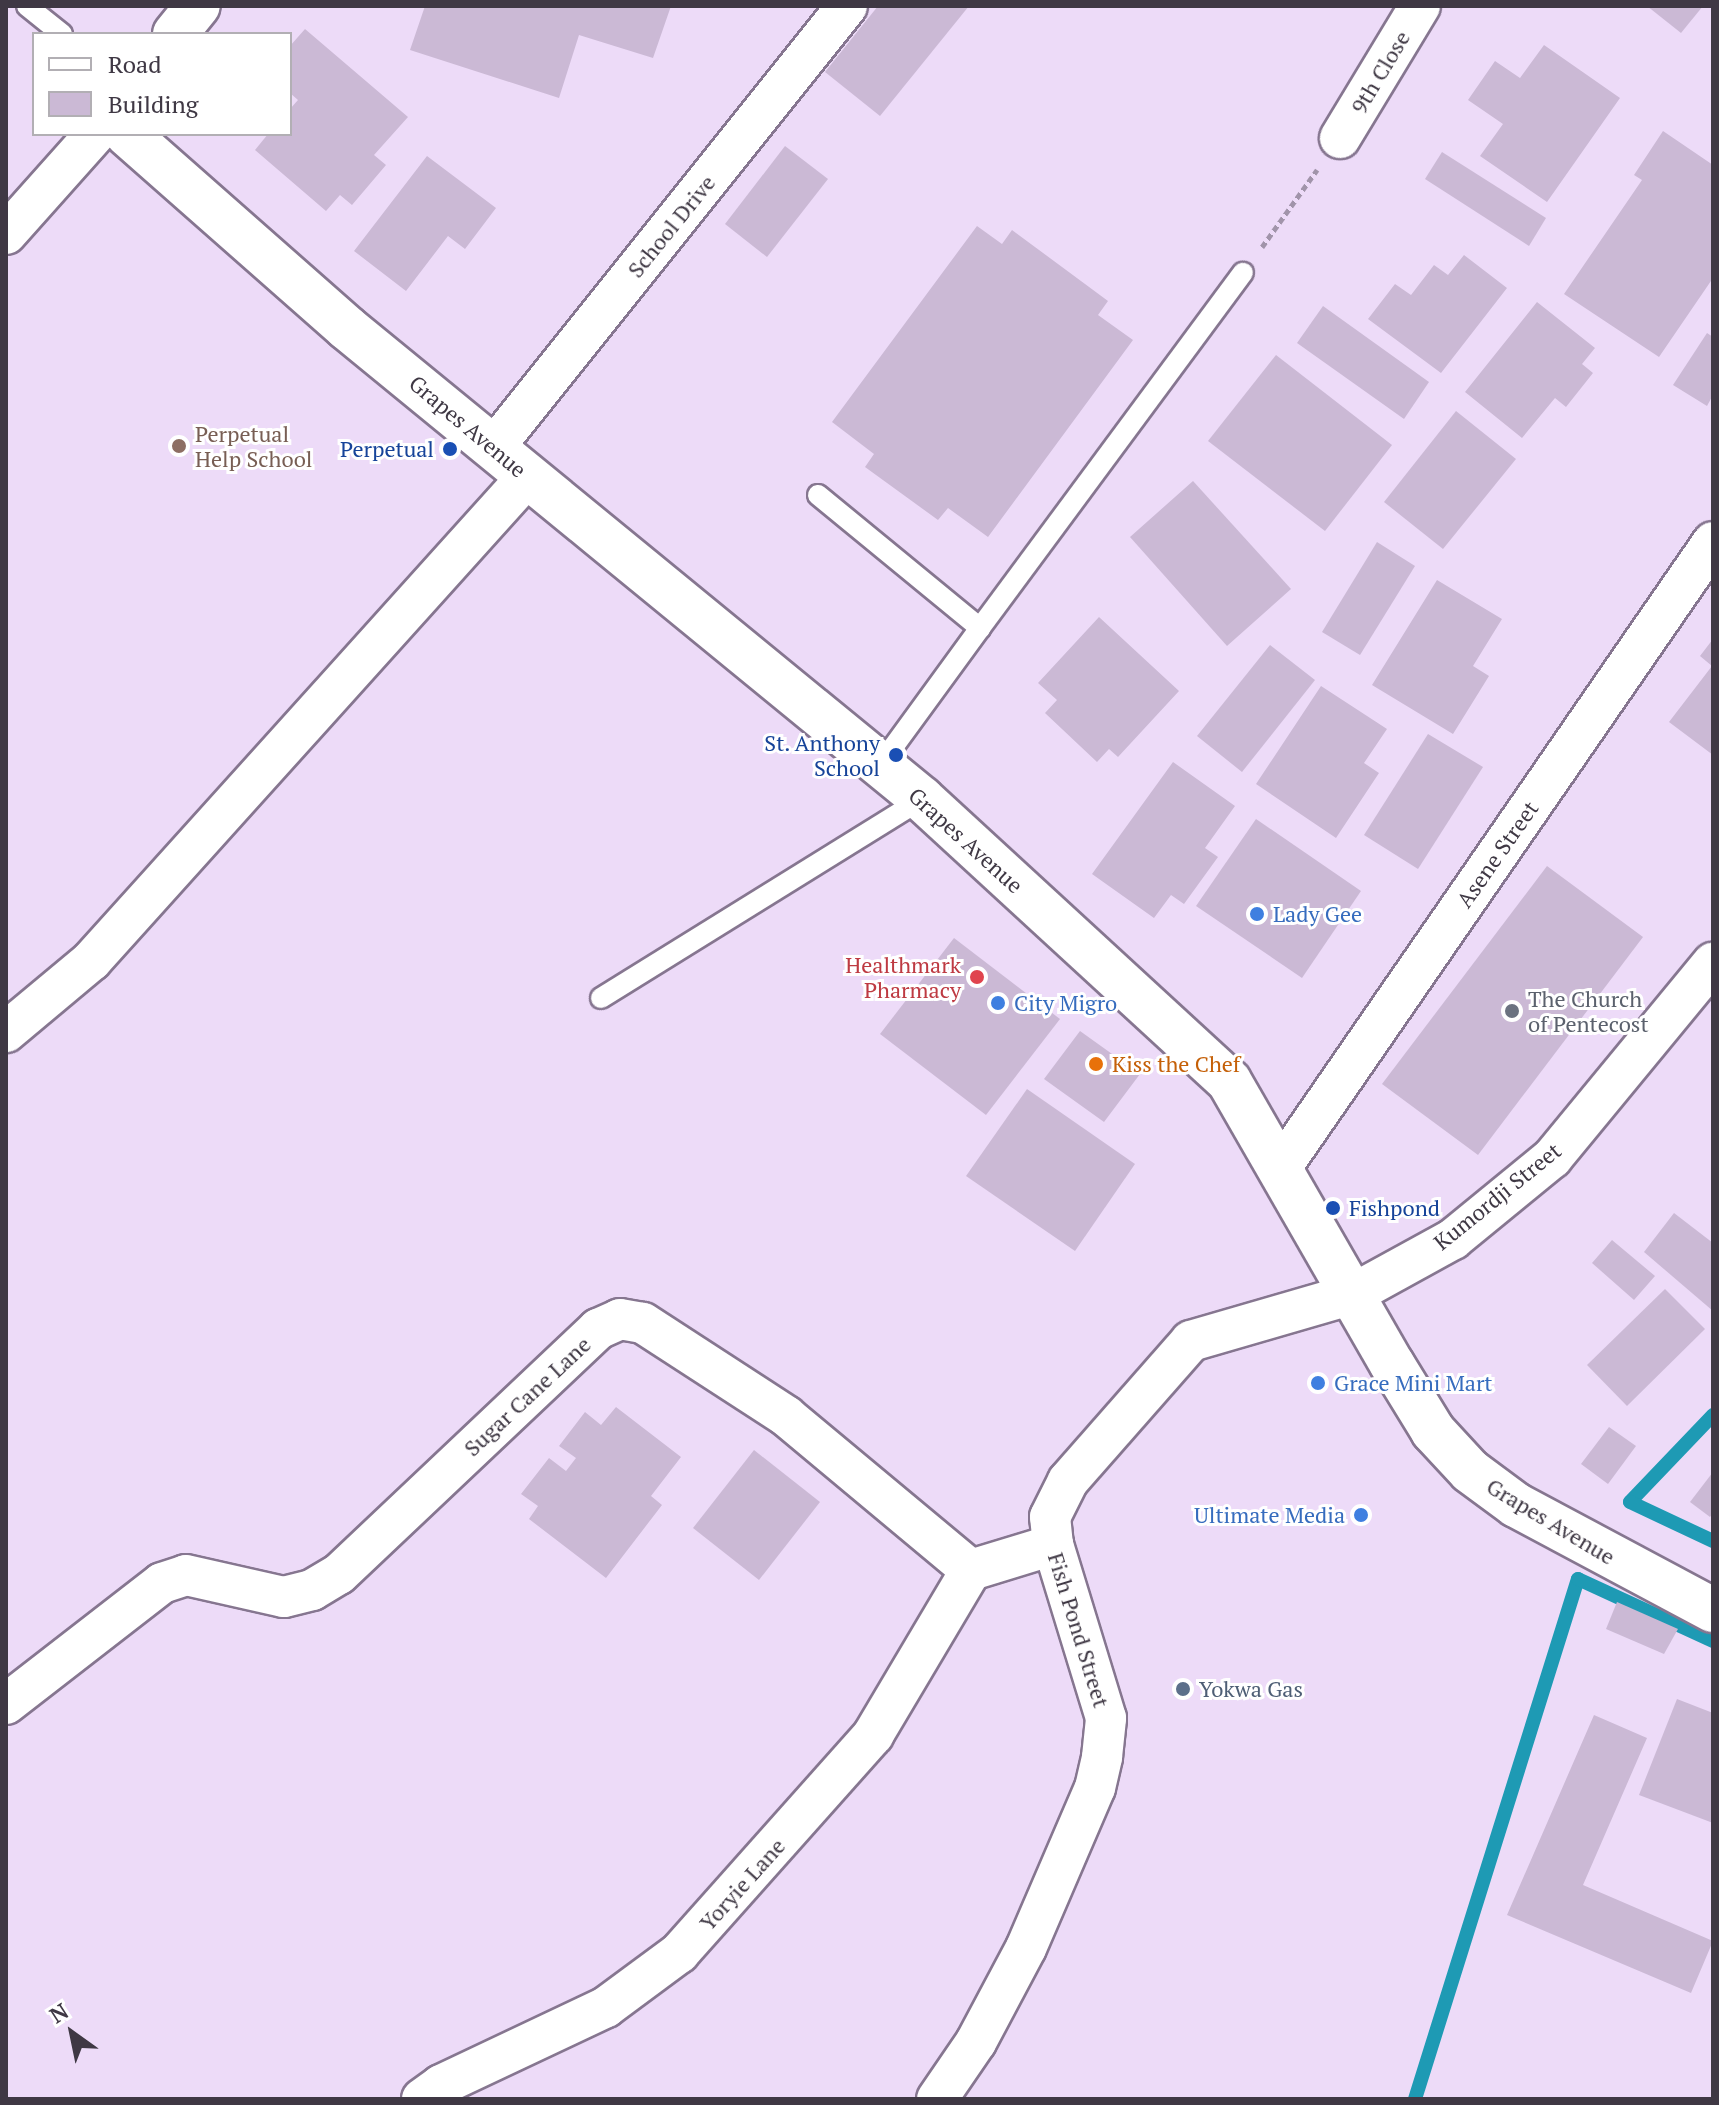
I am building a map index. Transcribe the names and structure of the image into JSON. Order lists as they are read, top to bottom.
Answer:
{
  "streets": {
    "street": [
      "9th Close",
      "School Drive",
      "Grapes Avenue",
      "Asene Street",
      "Kumordji Street",
      "Sugar Cane Lane",
      "Fish Pond Street",
      "Yoryie Lane"
    ]
  },
  "crossings": [
    ["School Drive", "Grapes Avenue"],
    ["Grapes Avenue", "Asene Street"],
    ["Grapes Avenue", "Kumordji Street"],
    ["Grapes Avenue", "Fish Pond Street"],
    ["Kumordji Street", "Fish Pond Street"],
    ["Sugar Cane Lane", "Yoryie Lane"]
  ],
  "places": [
    "Perpetual Help School",
    "Perpetual",
    "St. Anthony School",
    "Lady Gee",
    "Healthmark Pharmacy",
    "City Migro",
    "The Church of Pentecost",
    "Kiss the Chef",
    "Fishpond",
    "Grace Mini Mart",
    "Ultimate Media",
    "Yokwa Gas"
  ],
  "legend": ["Road", "Building"],
  "north": "top left"
}
